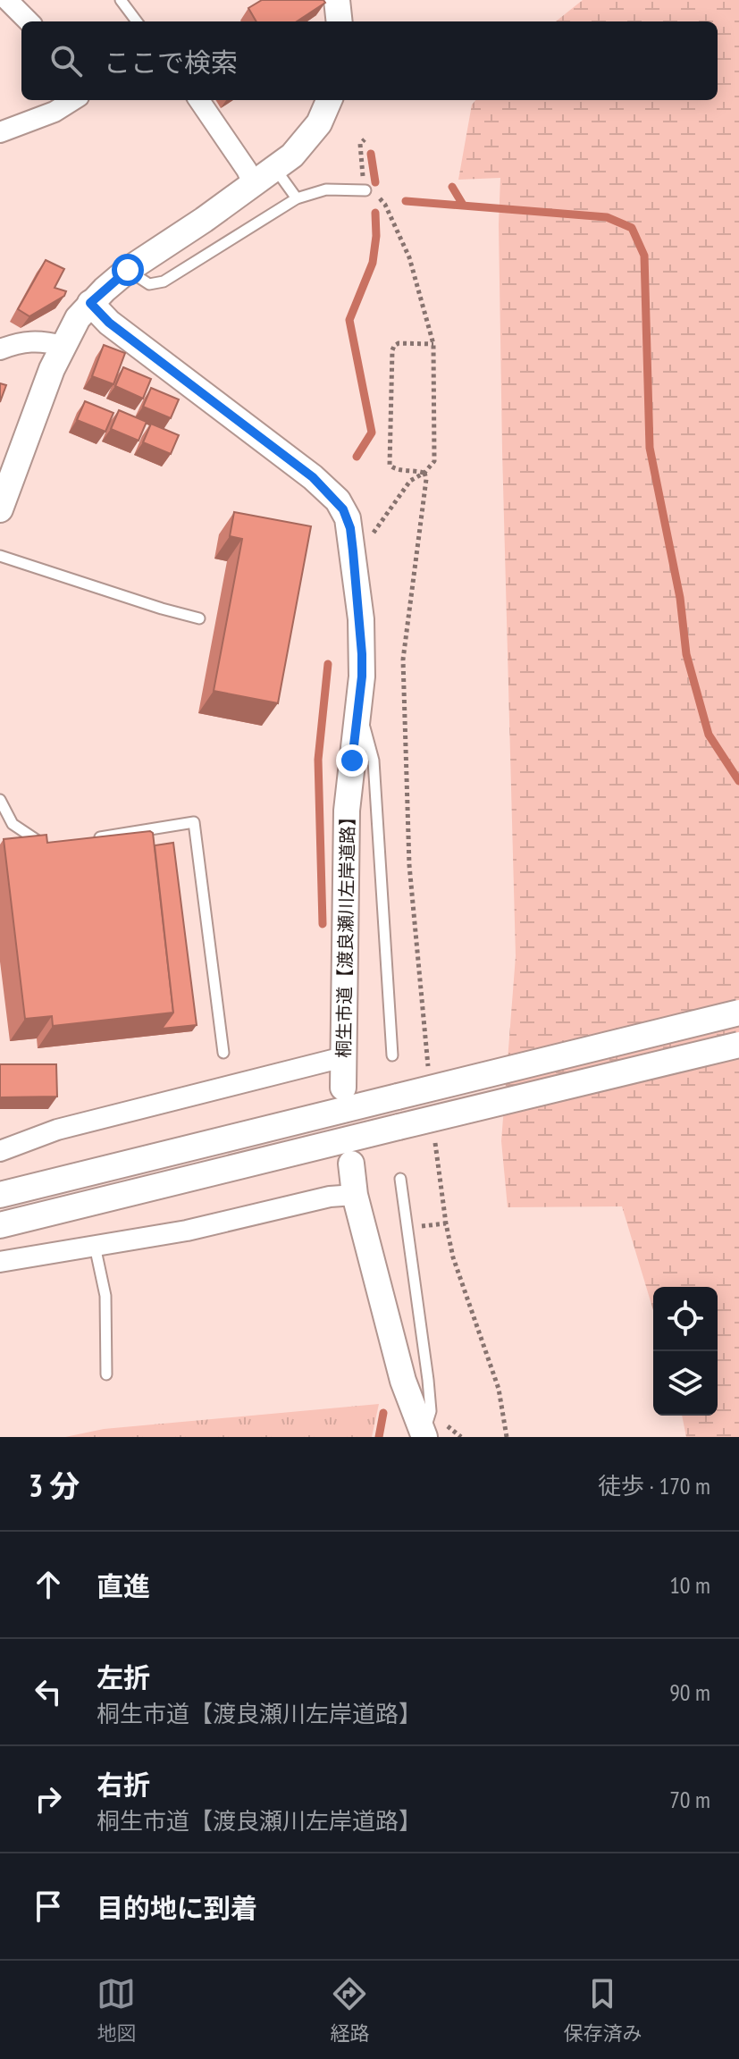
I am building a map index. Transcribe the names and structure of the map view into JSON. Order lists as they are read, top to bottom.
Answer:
{
  "streets": {
    "street": ["桐生市道【渡良瀬川左岸道路】"]
  },
  "page": {
    "search": "ここで検索",
    "heading": ["3 分", "徒歩 · 170 m"],
    "list": [
      ["直進", "10 m"],
      ["左折", "桐生市道【渡良瀬川左岸道路】", "90 m"],
      ["右折", "桐生市道【渡良瀬川左岸道路】", "70 m"],
      "目的地に到着"
    ],
    "nav": ["地図", "経路", "保存済み"]
  }
}
